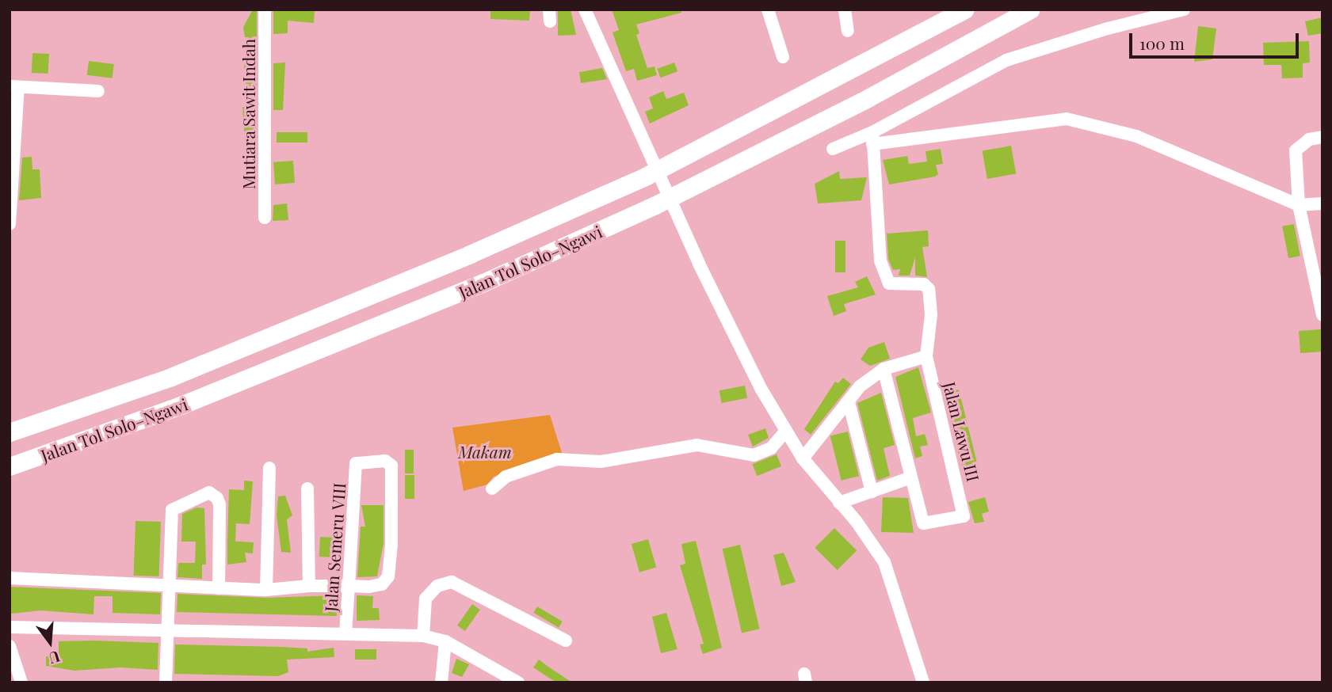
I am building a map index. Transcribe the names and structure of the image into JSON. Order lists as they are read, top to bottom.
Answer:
{
  "streets": {
    "highway": ["Jalan Tol Solo–Ngawi"],
    "street": ["Mutiara Sawit Indah", "Jalan Lawu III", "Jalan Semeru VIII"]
  },
  "parks": ["Makam"],
  "scale_bar": "100 m",
  "north": "bottom"
}
